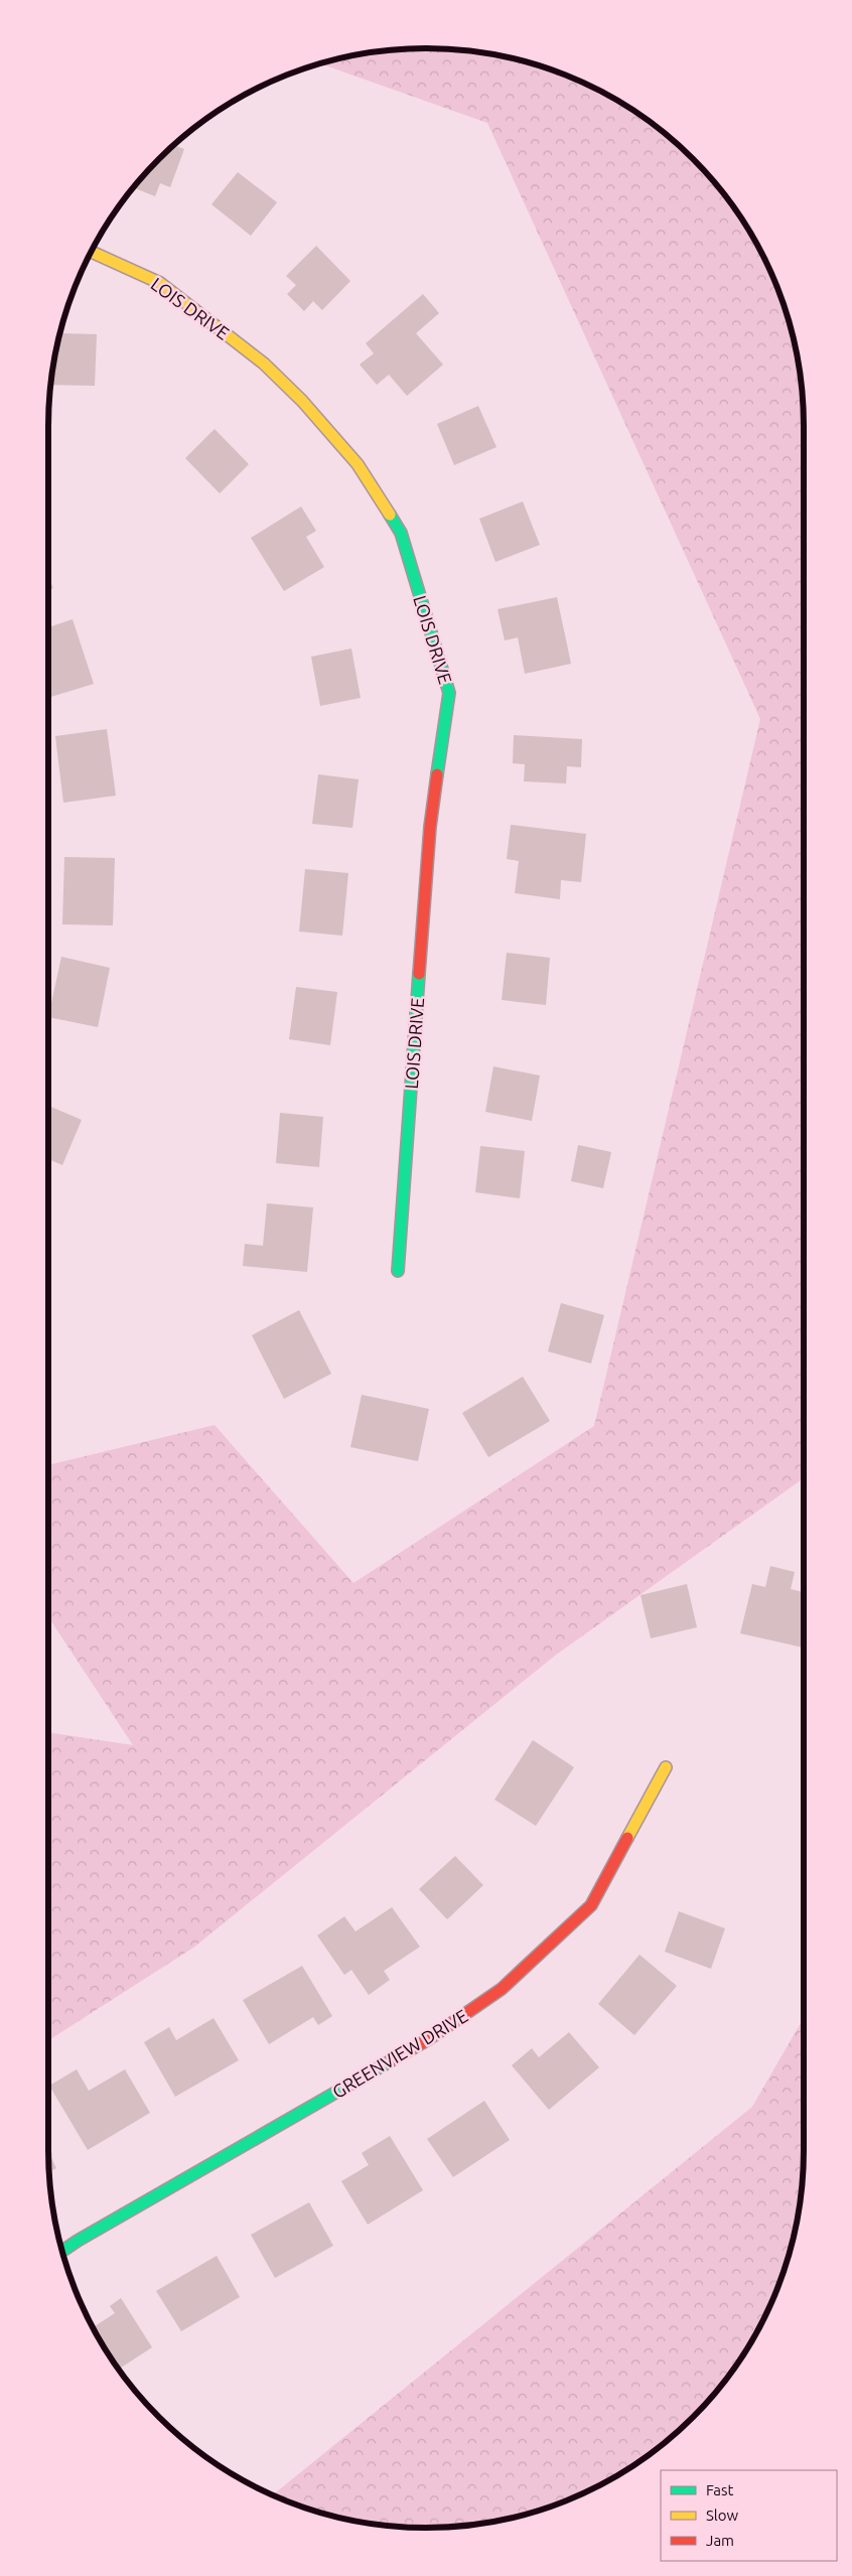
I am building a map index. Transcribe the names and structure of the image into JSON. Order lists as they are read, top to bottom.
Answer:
{
  "streets": {
    "street": ["LOIS DRIVE", "GREENVIEW DRIVE"]
  },
  "legend": ["Fast", "Slow", "Jam"]
}
